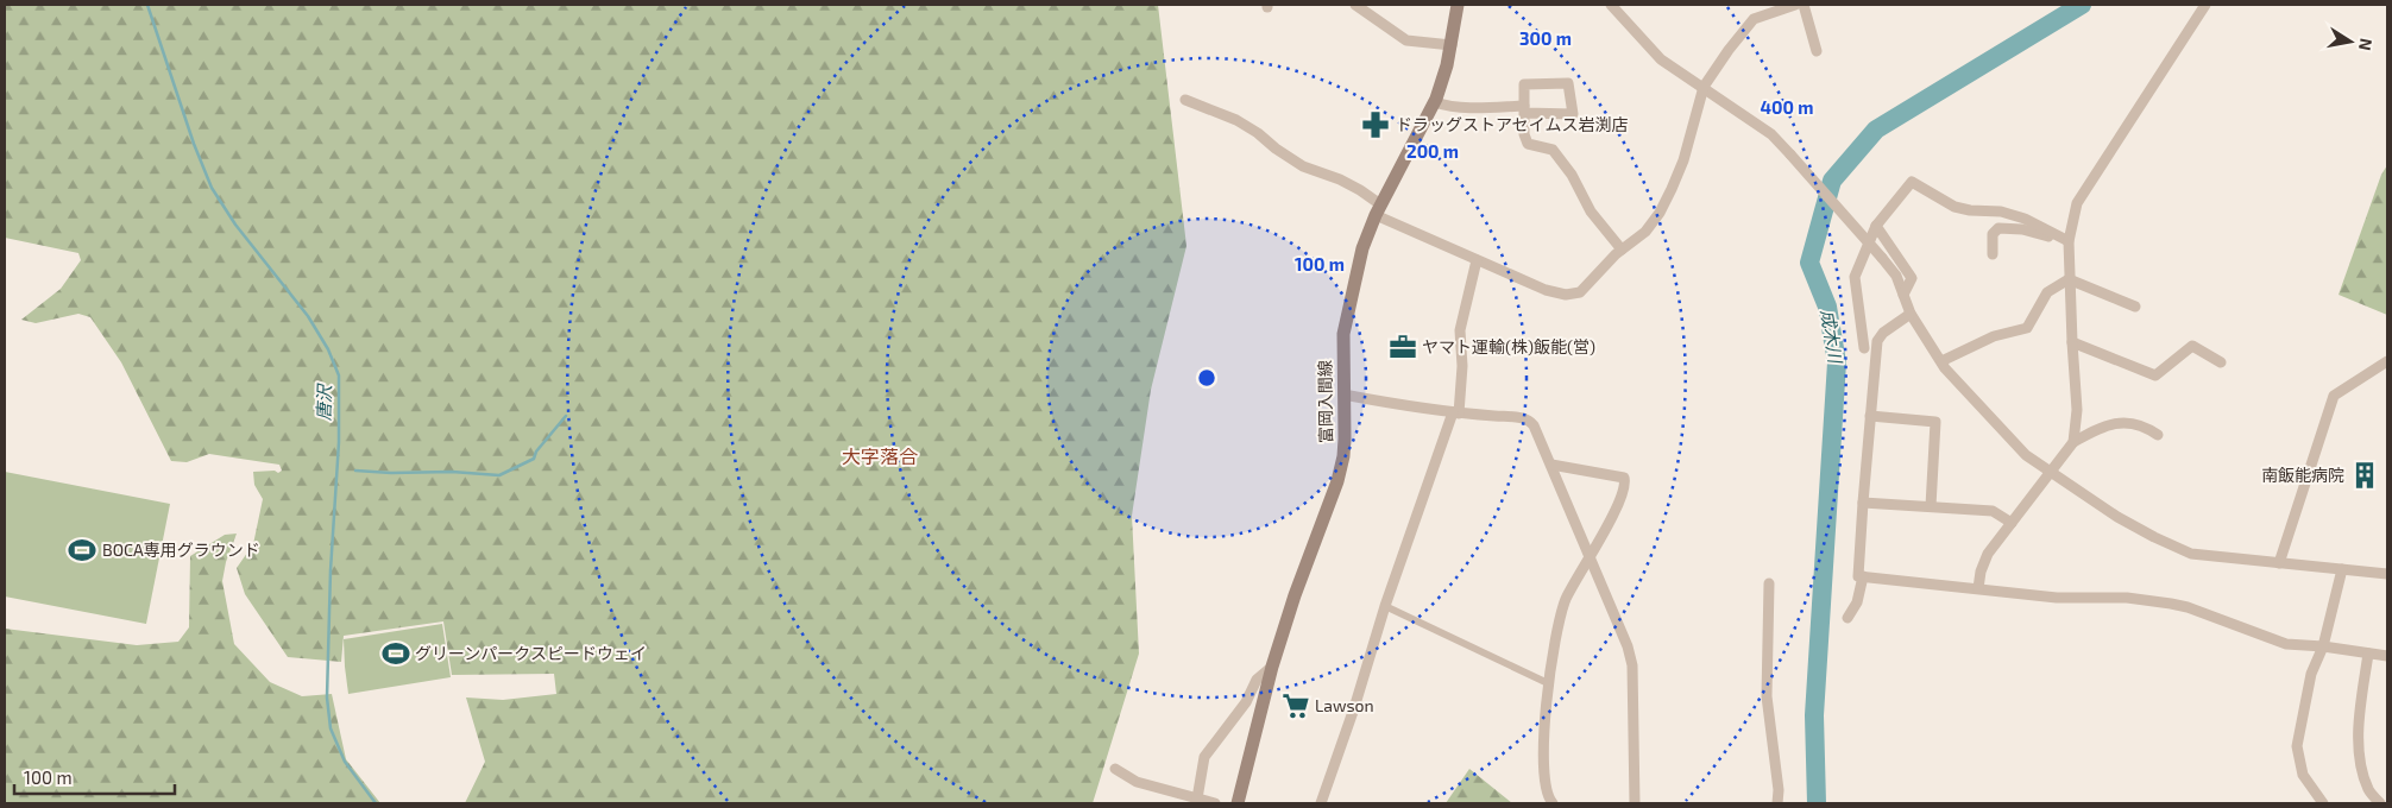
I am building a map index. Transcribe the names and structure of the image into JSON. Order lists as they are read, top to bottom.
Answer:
{
  "streets": {
    "main road": ["富岡入間線"]
  },
  "districts": ["大字落合"],
  "water": ["成木川", "唐沢"],
  "places": {
    "pharmacy": ["ドラッグストアセイムス岩渕店"],
    "office": ["ヤマト運輸(株)飯能(営)"],
    "building": ["南飯能病院"],
    "sports": ["BOCA専用グラウンド", "グリーンパークスピードウェイ"],
    "supermarket": ["Lawson"]
  },
  "scale_bar": "100 m",
  "north": "right",
  "rings": [
    "300 m",
    "400 m",
    "200 m",
    "100 m"
  ]
}
